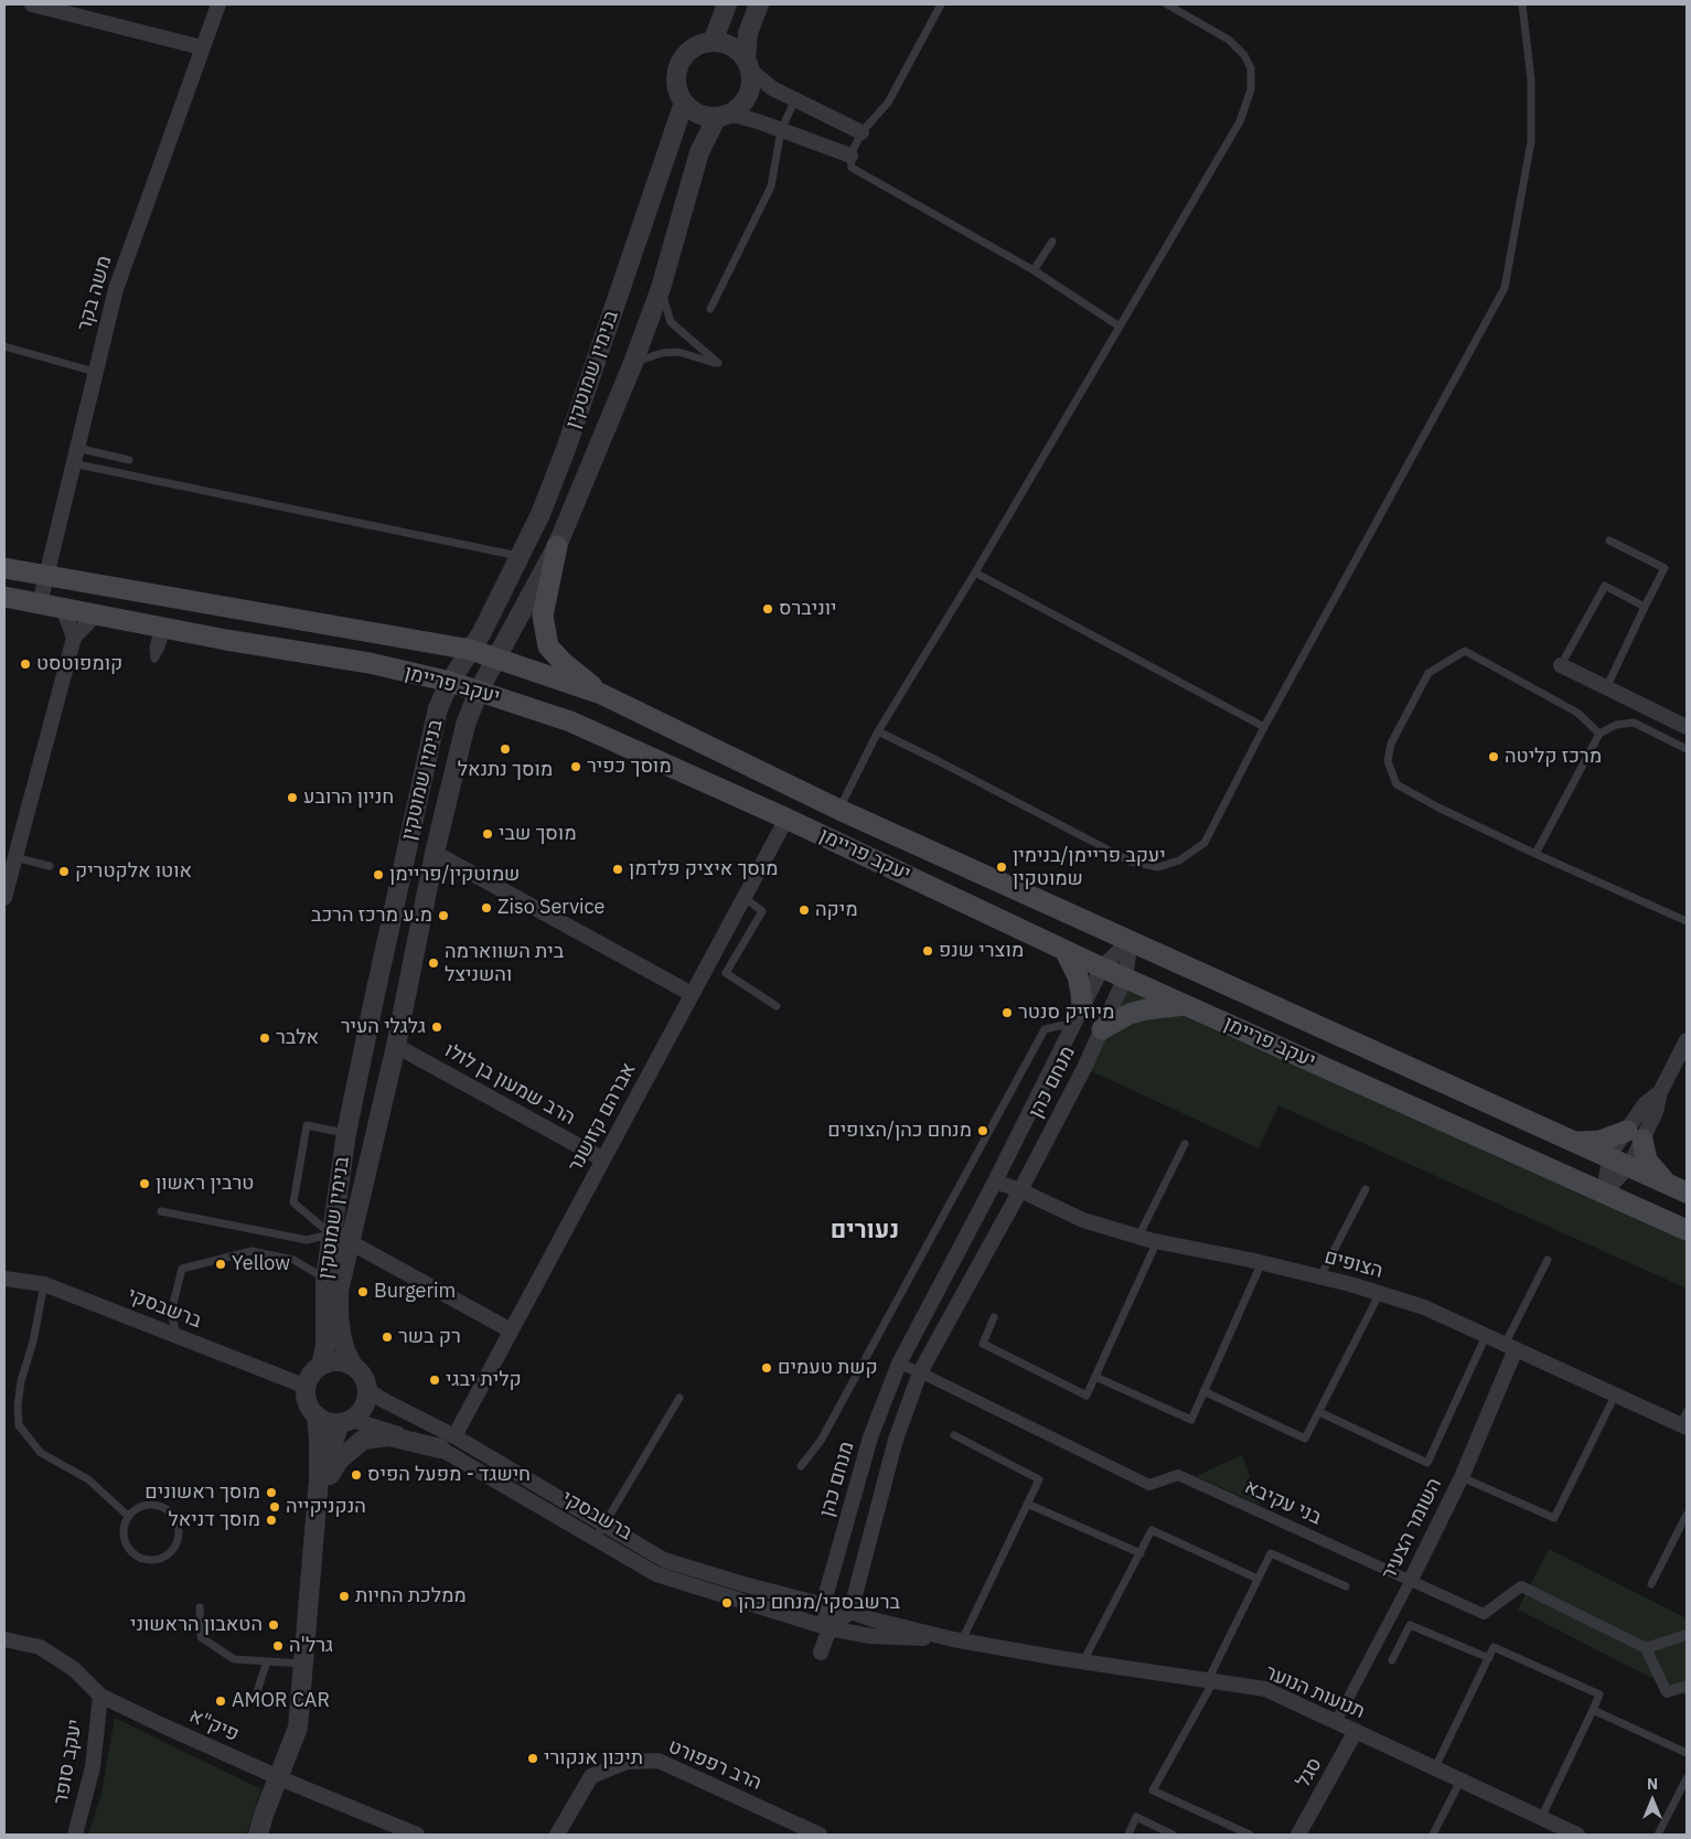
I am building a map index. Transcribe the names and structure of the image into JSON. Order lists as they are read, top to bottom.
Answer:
{
  "streets": {
    "main road": ["יעקב פריימן"],
    "street": [
      "משה בקר",
      "בנימין שמוטקין",
      "מנחם כהן",
      "הרב שמעון בן לולו",
      "אברהם קזושנר",
      "הצופים",
      "ברשבסקי",
      "בני עקיבא",
      "השומר הצעיר",
      "תנועות הנוער",
      "פיק\"א",
      "יעקב סופר",
      "הרב רפפורט",
      "סגל"
    ]
  },
  "crossings": [
    ["משה בקר", "יעקב פריימן"],
    ["בנימין שמוטקין", "יעקב פריימן"],
    ["בנימין שמוטקין", "הרב שמעון בן לולו"],
    ["בנימין שמוטקין", "ברשבסקי"],
    ["יעקב פריימן", "מנחם כהן"],
    ["יעקב פריימן", "אברהם קזושנר"],
    ["מנחם כהן", "הצופים"],
    ["מנחם כהן", "ברשבסקי"],
    ["מנחם כהן", "בני עקיבא"],
    ["מנחם כהן", "תנועות הנוער"],
    ["הרב שמעון בן לולו", "אברהם קזושנר"],
    ["אברהם קזושנר", "ברשבסקי"],
    ["הצופים", "השומר הצעיר"],
    ["ברשבסקי", "תנועות הנוער"],
    ["בני עקיבא", "השומר הצעיר"],
    ["השומר הצעיר", "תנועות הנוער"],
    ["תנועות הנוער", "סגל"],
    ["פיק\"א", "יעקב סופר"]
  ],
  "districts": ["נעורים"],
  "places": [
    "יוניברס",
    "קומפוטסט",
    "מוסך נתנאל",
    "מרכז קליטה",
    "מוסך כפיר",
    "חניון הרובע",
    "מוסך שבי",
    "יעקב פריימן/בנימין שמוטקין",
    "מוסך איציק פלדמן",
    "אוטו אלקטריק",
    "שמוטקין/פריימן",
    "Ziso Service",
    "מיקה",
    "מ.ע מרכז הרכב",
    "מוצרי שנפ",
    "בית השווארמה והשניצל",
    "מיוזיק סנטר",
    "גלגלי העיר",
    "אלבר",
    "מנחם כהן/הצופים",
    "טרבין ראשון",
    "Yellow",
    "Burgerim",
    "רק בשר",
    "קשת טעמים",
    "קלית יבגי",
    "חישגד - מפעל הפיס",
    "מוסך ראשונים",
    "הנקניקייה",
    "מוסך דניאל",
    "ממלכת החיות",
    "ברשבסקי/מנחם כהן",
    "הטאבון הראשוני",
    "גרל'ה",
    "AMOR CAR",
    "תיכון אנקורי"
  ],
  "north": "top"
}
